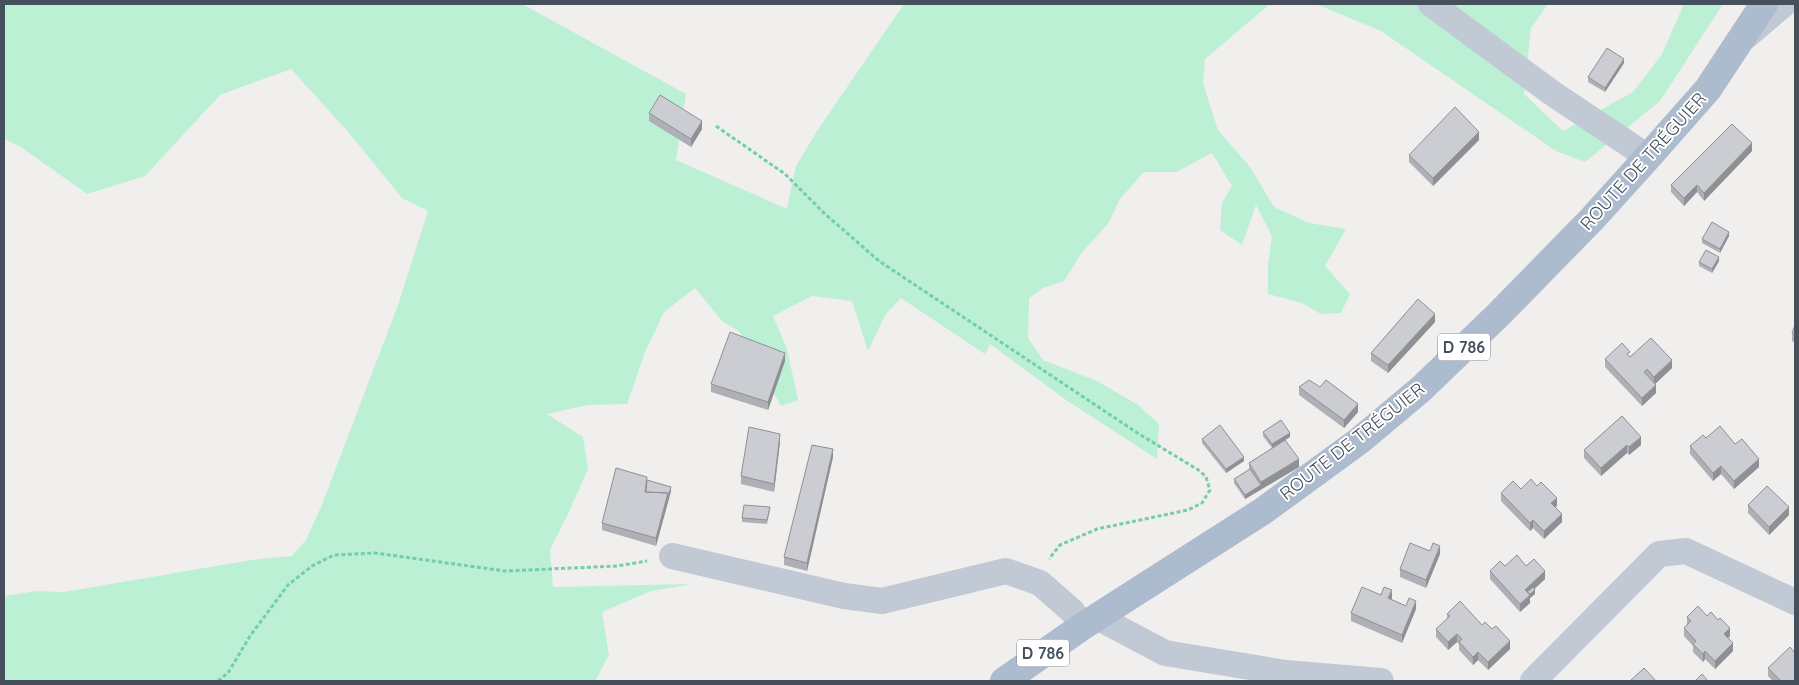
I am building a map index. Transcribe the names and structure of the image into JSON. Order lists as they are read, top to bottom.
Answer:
{
  "streets": {
    "main road": ["ROUTE DE TRÉGUIER", "D 786"]
  }
}
